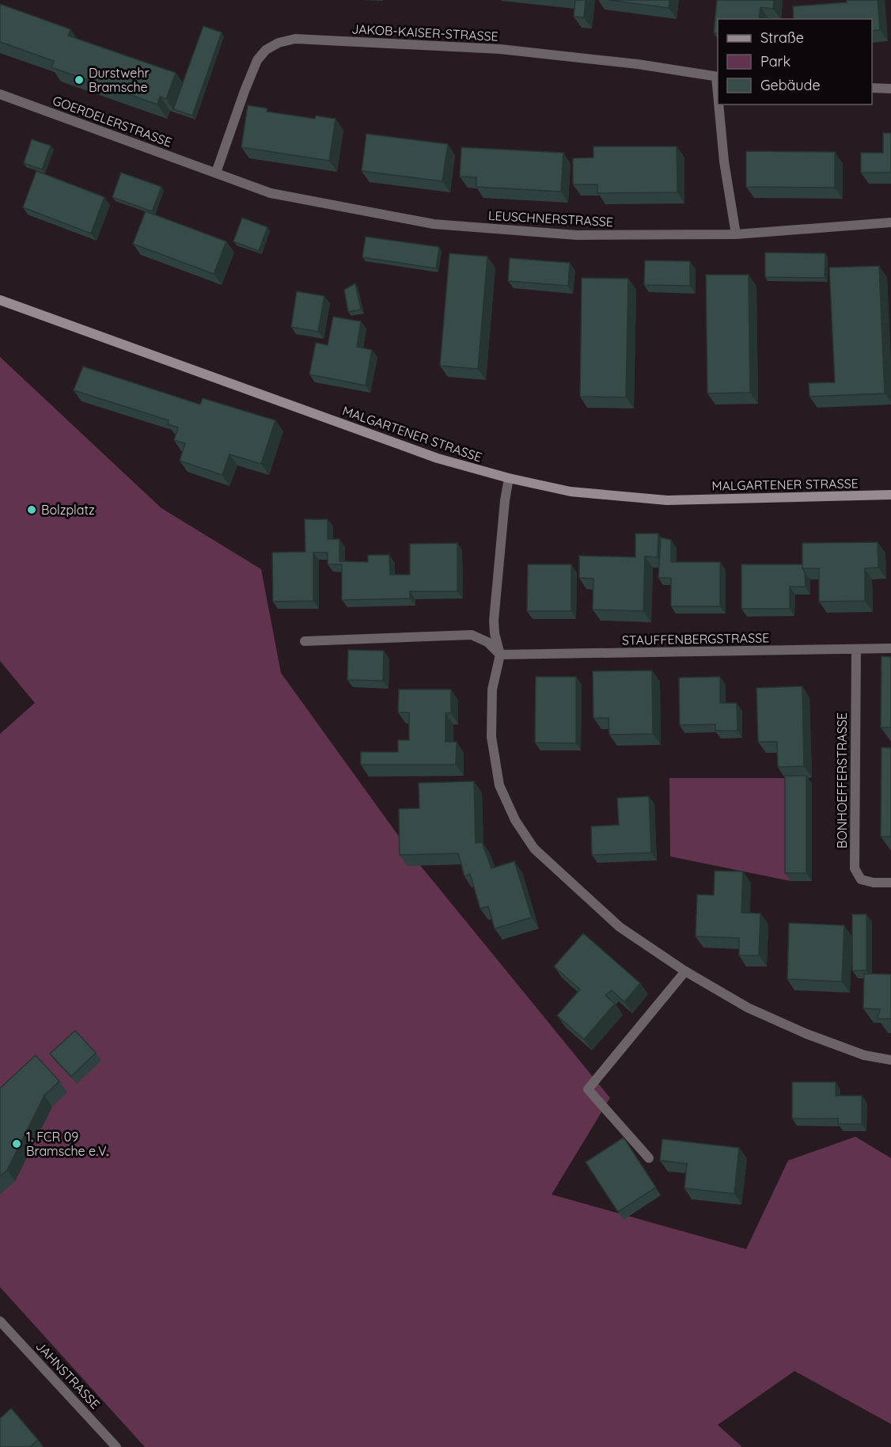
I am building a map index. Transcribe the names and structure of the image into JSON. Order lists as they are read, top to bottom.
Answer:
{
  "streets": {
    "street": [
      "JAKOB-KAISER-STRASSE",
      "GOERDELERSTRASSE",
      "LEUSCHNERSTRASSE",
      "MALGARTENER STRASSE",
      "STAUFFENBERGSTRASSE",
      "BONHOEFFERSTRASSE",
      "JAHNSTRASSE"
    ]
  },
  "crossings": [
    ["JAKOB-KAISER-STRASSE", "GOERDELERSTRASSE"],
    ["JAKOB-KAISER-STRASSE", "LEUSCHNERSTRASSE"],
    ["GOERDELERSTRASSE", "LEUSCHNERSTRASSE"],
    ["STAUFFENBERGSTRASSE", "BONHOEFFERSTRASSE"]
  ],
  "places": ["Durstwehr Bramsche", "Bolzplatz", "1. FCR 09 Bramsche e.V."],
  "legend": ["Straße", "Park", "Gebäude"]
}
